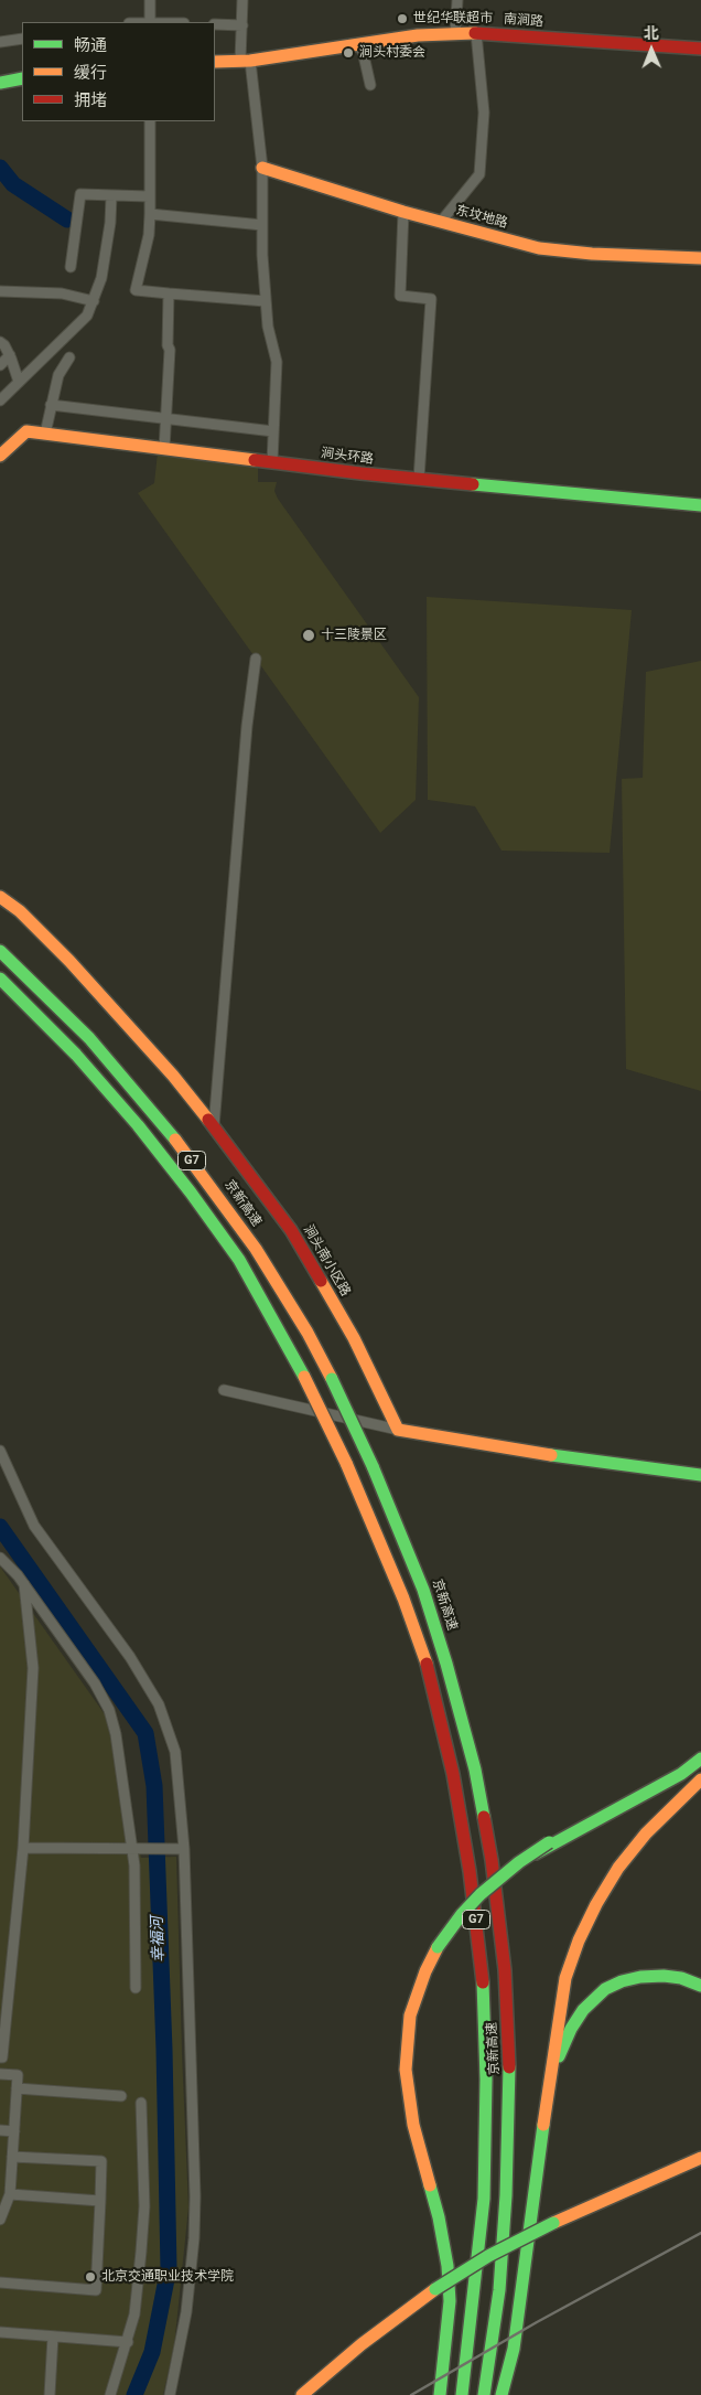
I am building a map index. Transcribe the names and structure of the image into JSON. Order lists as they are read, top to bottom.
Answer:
{
  "streets": {
    "main road": [
      "南涧路",
      "东坟地路",
      "涧头环路",
      "G7",
      "京新高速",
      "涧头南小区路"
    ]
  },
  "water": ["幸福河"],
  "places": [
    "世纪华联超市",
    "涧头村委会",
    "十三陵景区",
    "北京交通职业技术学院"
  ],
  "legend": ["畅通", "缓行", "拥堵"],
  "north": "top"
}
